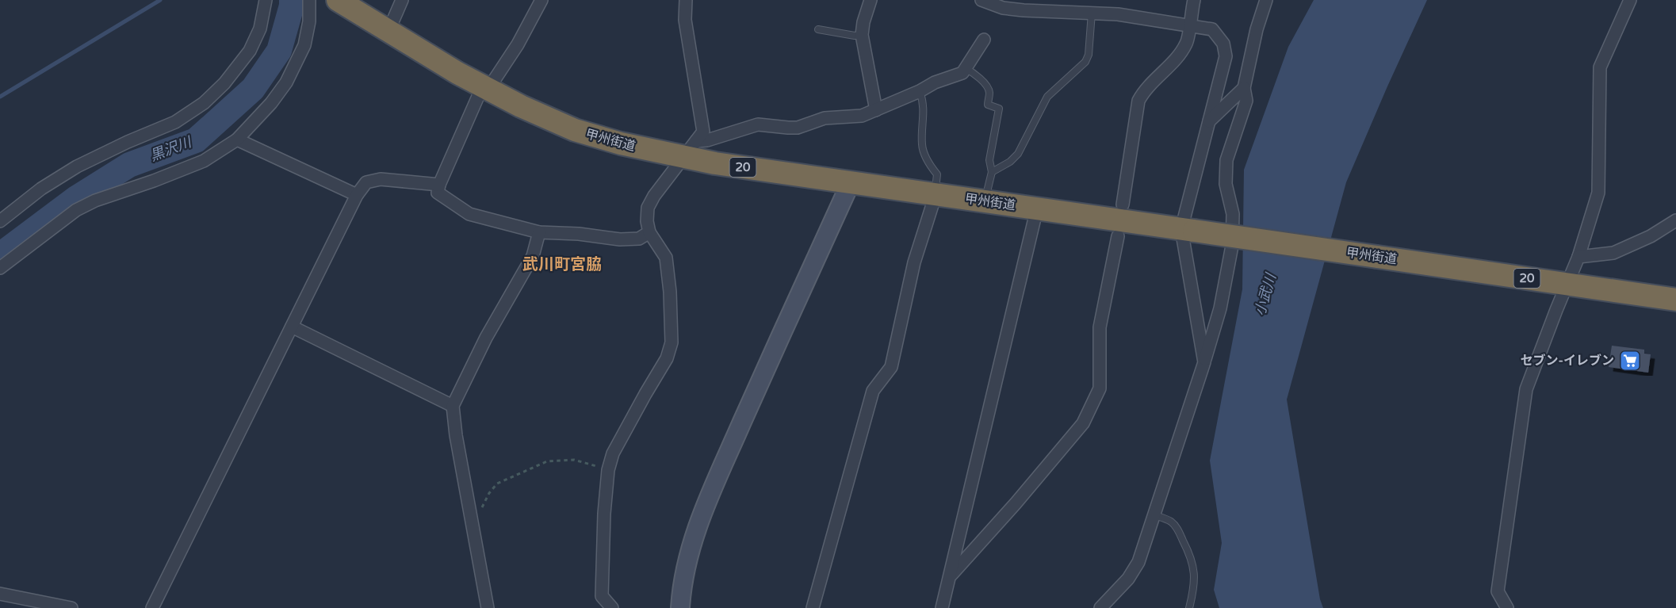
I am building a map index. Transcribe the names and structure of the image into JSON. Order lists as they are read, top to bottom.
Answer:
{
  "streets": {
    "highway": ["甲州街道", "20"]
  },
  "districts": ["武川町宮脇"],
  "water": ["黒沢川", "小武川"],
  "places": {
    "supermarket": ["セブン-イレブン"]
  }
}
